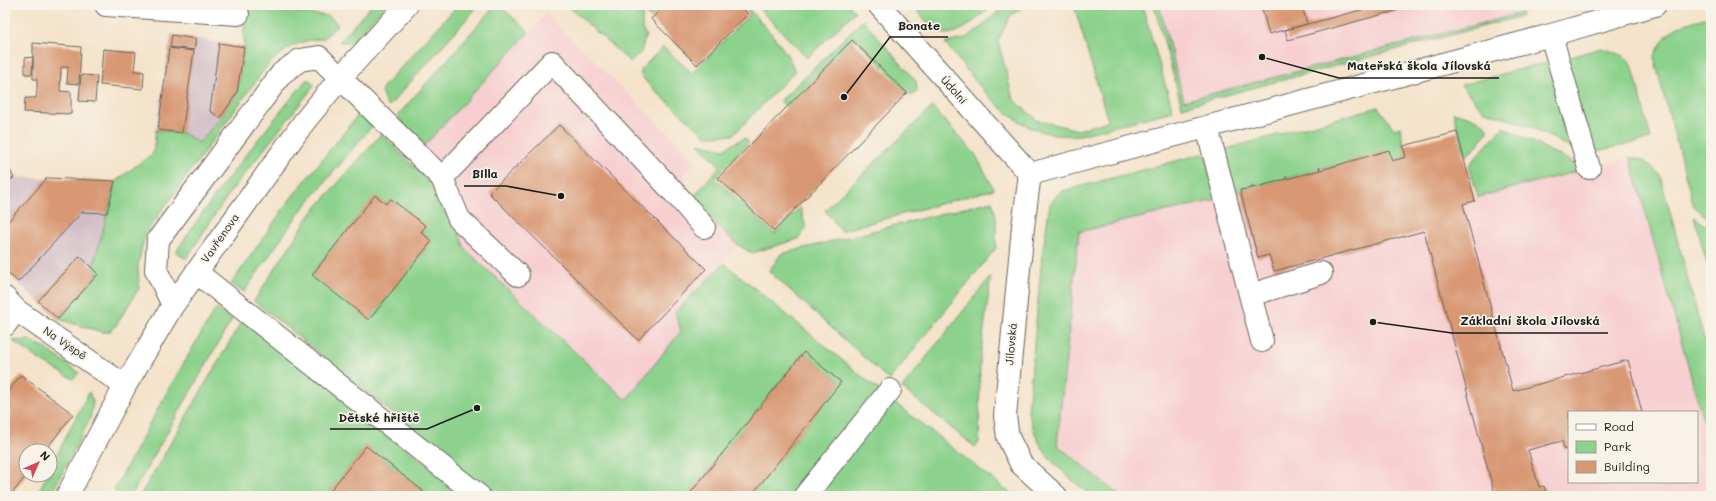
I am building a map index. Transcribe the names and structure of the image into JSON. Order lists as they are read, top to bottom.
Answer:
{
  "streets": {
    "street": [
      "Údolní",
      "Vavřenova",
      "Na Výspě",
      "Jílovská"
    ]
  },
  "crossings": [
    ["Údolní", "Jílovská"],
    ["Vavřenova", "Na Výspě"]
  ],
  "places": [
    "Mateřská škola Jílovská",
    "Bonate",
    "Billa",
    "Základní škola Jílovská",
    "Dětské hřiště"
  ],
  "legend": ["Road", "Park", "Building"],
  "north": "top right"
}
